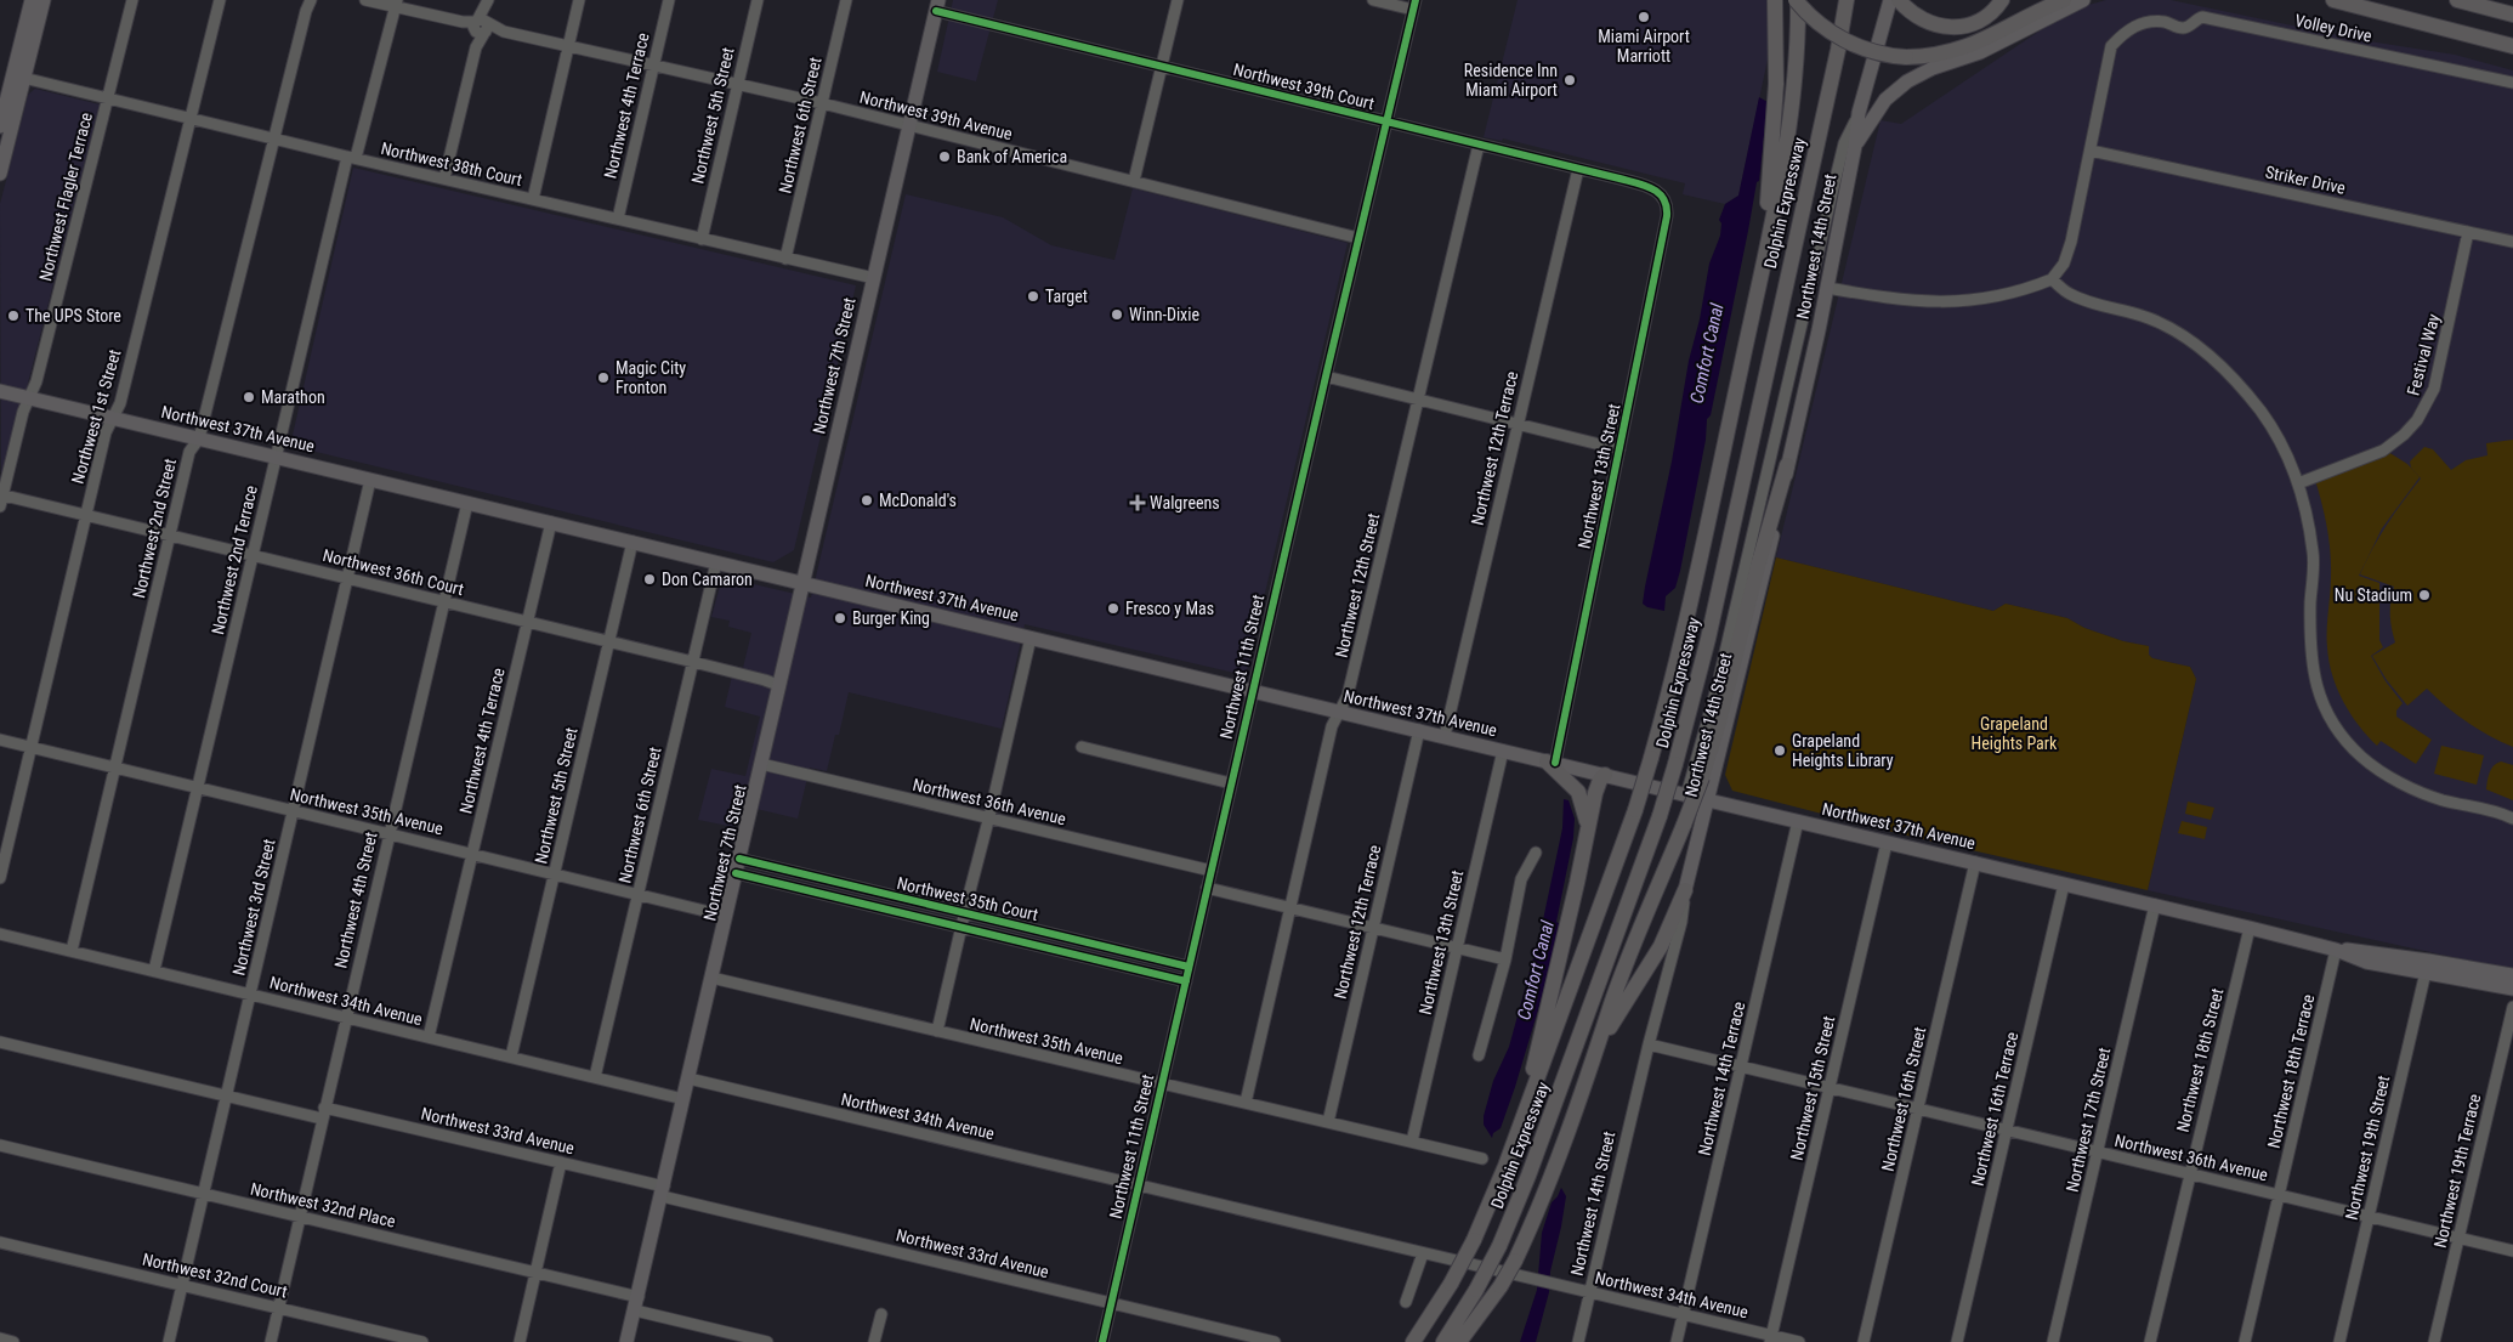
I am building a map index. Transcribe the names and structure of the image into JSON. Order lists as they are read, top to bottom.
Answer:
{
  "streets": {
    "highway": ["Dolphin Expressway"],
    "main road": ["Northwest 14th Street", "Northwest 7th Street", "Northwest 37th Avenue"],
    "street": [
      "Volley Drive",
      "Northwest 39th Court",
      "Northwest 4th Terrace",
      "Northwest 5th Street",
      "Northwest 39th Avenue",
      "Northwest 6th Street",
      "Northwest 38th Court",
      "Striker Drive",
      "Northwest Flagler Terrace",
      "Festival Way",
      "Northwest 1st Street",
      "Northwest 12th Terrace",
      "Northwest 13th Street",
      "Northwest 2nd Street",
      "Northwest 2nd Terrace",
      "Northwest 36th Court",
      "Northwest 12th Street",
      "Northwest 11th Street",
      "Northwest 36th Avenue",
      "Northwest 35th Avenue",
      "Northwest 35th Court",
      "Northwest 4th Street",
      "Northwest 3rd Street",
      "Northwest 34th Avenue",
      "Northwest 18th Street",
      "Northwest 18th Terrace",
      "Northwest 14th Terrace",
      "Northwest 15th Street",
      "Northwest 16th Street",
      "Northwest 16th Terrace",
      "Northwest 17th Street",
      "Northwest 33rd Avenue",
      "Northwest 19th Street",
      "Northwest 19th Terrace",
      "Northwest 32nd Place",
      "Northwest 32nd Court"
    ]
  },
  "crossings": [
    ["Volley Drive", "Striker Drive"],
    ["Northwest 39th Court", "Northwest 7th Street"],
    ["Northwest 39th Court", "Northwest 12th Terrace"],
    ["Northwest 39th Court", "Northwest 13th Street"],
    ["Northwest 39th Court", "Northwest 12th Street"],
    ["Northwest 39th Court", "Northwest 11th Street"],
    ["Northwest 4th Terrace", "Northwest 39th Avenue"],
    ["Northwest 4th Terrace", "Northwest 38th Court"],
    ["Northwest 4th Terrace", "Northwest 37th Avenue"],
    ["Northwest 4th Terrace", "Northwest 36th Court"],
    ["Northwest 4th Terrace", "Northwest 35th Avenue"],
    ["Northwest 4th Terrace", "Northwest 34th Avenue"],
    ["Northwest 5th Street", "Northwest 39th Avenue"],
    ["Northwest 5th Street", "Northwest 38th Court"],
    ["Northwest 5th Street", "Northwest 37th Avenue"],
    ["Northwest 5th Street", "Northwest 36th Court"],
    ["Northwest 5th Street", "Northwest 35th Avenue"],
    ["Northwest 5th Street", "Northwest 34th Avenue"],
    ["Northwest 39th Avenue", "Northwest 6th Street"],
    ["Northwest 39th Avenue", "Northwest 7th Street"],
    ["Northwest 39th Avenue", "Northwest 2nd Terrace"],
    ["Northwest 39th Avenue", "Northwest 11th Street"],
    ["Northwest 6th Street", "Northwest 38th Court"],
    ["Northwest 6th Street", "Northwest 37th Avenue"],
    ["Northwest 6th Street", "Northwest 36th Court"],
    ["Northwest 6th Street", "Northwest 35th Avenue"],
    ["Northwest 6th Street", "Northwest 34th Avenue"],
    ["Northwest 38th Court", "Northwest Flagler Terrace"],
    ["Northwest 38th Court", "Northwest 7th Street"],
    ["Northwest 38th Court", "Northwest 1st Street"],
    ["Northwest 38th Court", "Northwest 2nd Street"],
    ["Northwest 38th Court", "Northwest 2nd Terrace"],
    ["Striker Drive", "Festival Way"],
    ["Northwest Flagler Terrace", "Northwest 37th Avenue"],
    ["Northwest Flagler Terrace", "Northwest 36th Court"],
    ["Northwest 14th Street", "Northwest 37th Avenue"],
    ["Northwest 14th Street", "Northwest 36th Avenue"],
    ["Northwest 14th Street", "Northwest 34th Avenue"],
    ["Northwest 7th Street", "Northwest 37th Avenue"],
    ["Northwest 7th Street", "Northwest 36th Court"],
    ["Northwest 7th Street", "Northwest 36th Avenue"],
    ["Northwest 7th Street", "Northwest 35th Avenue"],
    ["Northwest 7th Street", "Northwest 35th Court"],
    ["Northwest 7th Street", "Northwest 34th Avenue"],
    ["Northwest 7th Street", "Northwest 33rd Avenue"],
    ["Northwest 7th Street", "Northwest 32nd Place"],
    ["Northwest 1st Street", "Northwest 37th Avenue"],
    ["Northwest 1st Street", "Northwest 36th Court"],
    ["Northwest 1st Street", "Northwest 35th Avenue"],
    ["Northwest 37th Avenue", "Northwest 12th Terrace"],
    ["Northwest 37th Avenue", "Northwest 13th Street"],
    ["Northwest 37th Avenue", "Northwest 2nd Street"],
    ["Northwest 37th Avenue", "Northwest 2nd Terrace"],
    ["Northwest 37th Avenue", "Northwest 12th Street"],
    ["Northwest 37th Avenue", "Northwest 11th Street"],
    ["Northwest 37th Avenue", "Northwest 4th Street"],
    ["Northwest 37th Avenue", "Northwest 3rd Street"],
    ["Northwest 37th Avenue", "Northwest 18th Street"],
    ["Northwest 37th Avenue", "Northwest 18th Terrace"],
    ["Northwest 37th Avenue", "Northwest 14th Terrace"],
    ["Northwest 37th Avenue", "Northwest 15th Street"],
    ["Northwest 37th Avenue", "Northwest 16th Street"],
    ["Northwest 37th Avenue", "Northwest 16th Terrace"],
    ["Northwest 37th Avenue", "Northwest 17th Street"],
    ["Northwest 37th Avenue", "Northwest 19th Street"],
    ["Northwest 12th Terrace", "Northwest 35th Avenue"],
    ["Northwest 13th Street", "Northwest 35th Avenue"],
    ["Northwest 2nd Street", "Northwest 36th Court"],
    ["Northwest 2nd Street", "Northwest 35th Avenue"],
    ["Northwest 2nd Street", "Northwest 34th Avenue"],
    ["Northwest 2nd Terrace", "Northwest 36th Court"],
    ["Northwest 2nd Terrace", "Northwest 35th Avenue"],
    ["Northwest 2nd Terrace", "Northwest 34th Avenue"],
    ["Northwest 36th Court", "Northwest 4th Street"],
    ["Northwest 36th Court", "Northwest 3rd Street"],
    ["Northwest 12th Street", "Northwest 35th Avenue"],
    ["Northwest 11th Street", "Northwest 36th Avenue"],
    ["Northwest 11th Street", "Northwest 35th Avenue"],
    ["Northwest 11th Street", "Northwest 35th Court"],
    ["Northwest 11th Street", "Northwest 34th Avenue"],
    ["Northwest 11th Street", "Northwest 33rd Avenue"],
    ["Northwest 36th Avenue", "Northwest 18th Street"],
    ["Northwest 36th Avenue", "Northwest 18th Terrace"],
    ["Northwest 36th Avenue", "Northwest 14th Terrace"],
    ["Northwest 36th Avenue", "Northwest 15th Street"],
    ["Northwest 36th Avenue", "Northwest 16th Street"],
    ["Northwest 36th Avenue", "Northwest 16th Terrace"],
    ["Northwest 36th Avenue", "Northwest 17th Street"],
    ["Northwest 36th Avenue", "Northwest 19th Street"],
    ["Northwest 36th Avenue", "Northwest 19th Terrace"],
    ["Northwest 35th Avenue", "Northwest 4th Street"],
    ["Northwest 35th Avenue", "Northwest 3rd Street"],
    ["Northwest 4th Street", "Northwest 34th Avenue"],
    ["Northwest 4th Street", "Northwest 33rd Avenue"],
    ["Northwest 4th Street", "Northwest 32nd Place"],
    ["Northwest 4th Street", "Northwest 32nd Court"],
    ["Northwest 3rd Street", "Northwest 34th Avenue"],
    ["Northwest 3rd Street", "Northwest 33rd Avenue"],
    ["Northwest 3rd Street", "Northwest 32nd Place"],
    ["Northwest 3rd Street", "Northwest 32nd Court"],
    ["Northwest 34th Avenue", "Northwest 14th Terrace"],
    ["Northwest 34th Avenue", "Northwest 15th Street"]
  ],
  "water": ["Comfort Canal"],
  "parks": ["Grapeland Heights Park"],
  "places": {
    "other": [
      "Miami Airport Marriott",
      "Residence Inn Miami Airport",
      "Bank of America",
      "Target",
      "Winn-Dixie",
      "The UPS Store",
      "Magic City Fronton",
      "Marathon",
      "McDonald's",
      "Don Camaron",
      "Nu Stadium",
      "Fresco y Mas",
      "Burger King",
      "Grapeland Heights Library"
    ],
    "health": ["Walgreens"]
  }
}
